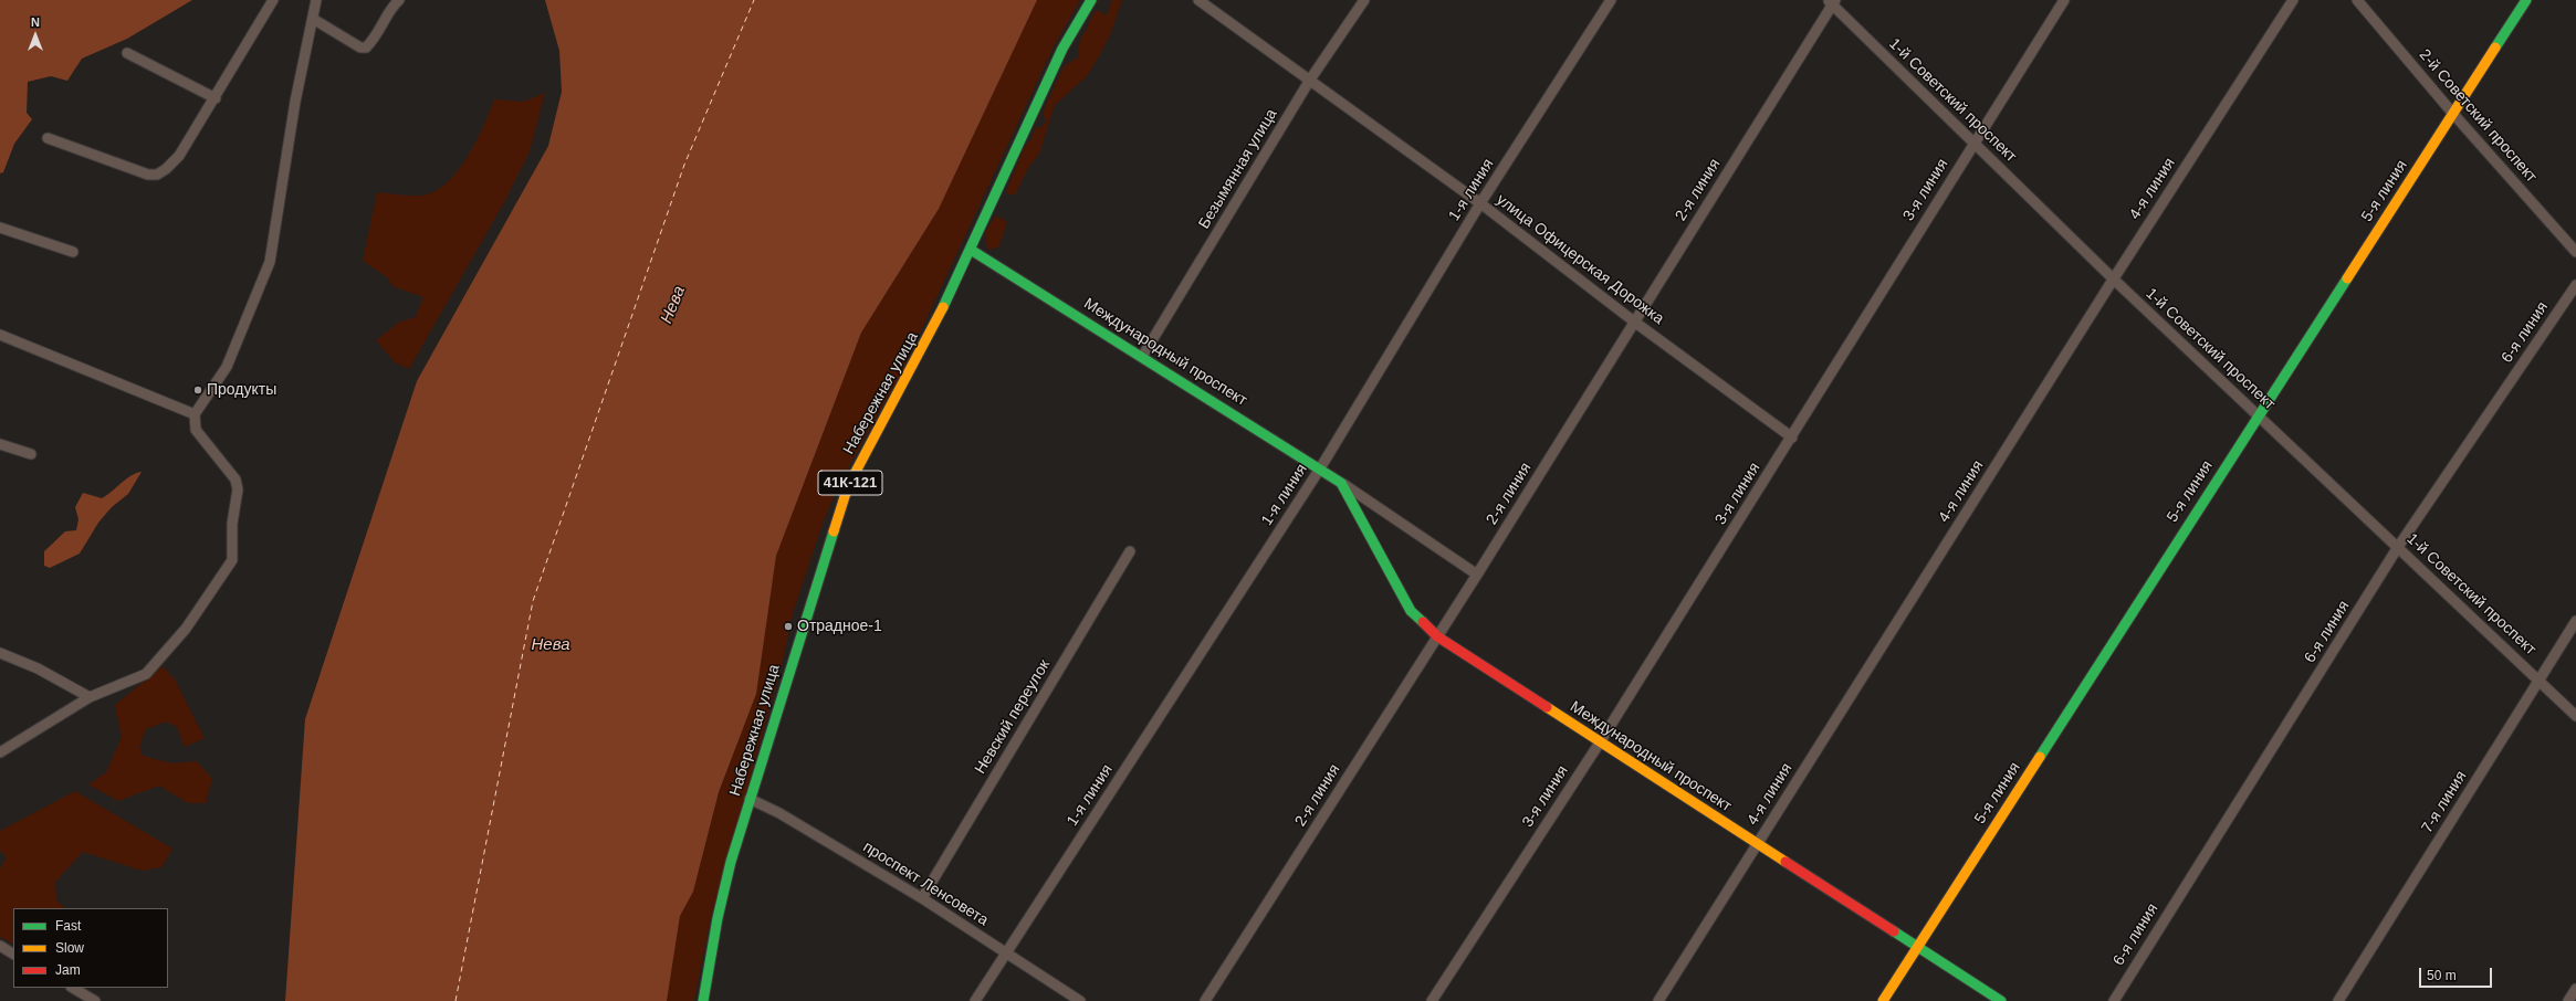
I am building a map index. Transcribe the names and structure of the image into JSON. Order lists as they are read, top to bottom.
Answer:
{
  "streets": {
    "street": [
      "1-й Советский проспект",
      "2-й Советский проспект",
      "Безымянная улица",
      "4-я линия",
      "1-я линия",
      "2-я линия",
      "3-я линия",
      "5-я линия",
      "улица Офицерская Дорожка",
      "6-я линия",
      "Международный проспект",
      "Набережная улица",
      "41К-121",
      "Невский переулок",
      "7-я линия",
      "проспект Ленсовета"
    ]
  },
  "crossings": [
    ["1-й Советский проспект", "4-я линия"],
    ["1-й Советский проспект", "2-я линия"],
    ["1-й Советский проспект", "3-я линия"],
    ["1-й Советский проспект", "5-я линия"],
    ["1-й Советский проспект", "6-я линия"],
    ["1-й Советский проспект", "7-я линия"],
    ["2-й Советский проспект", "5-я линия"],
    ["Безымянная улица", "улица Офицерская Дорожка"],
    ["Безымянная улица", "Международный проспект"],
    ["4-я линия", "Международный проспект"],
    ["1-я линия", "улица Офицерская Дорожка"],
    ["1-я линия", "Международный проспект"],
    ["1-я линия", "проспект Ленсовета"],
    ["2-я линия", "улица Офицерская Дорожка"],
    ["2-я линия", "Международный проспект"],
    ["3-я линия", "улица Офицерская Дорожка"],
    ["3-я линия", "Международный проспект"],
    ["5-я линия", "Международный проспект"],
    ["Международный проспект", "Набережная улица"],
    ["Набережная улица", "проспект Ленсовета"],
    ["Невский переулок", "проспект Ленсовета"]
  ],
  "water": ["Нева"],
  "places": ["Продукты", "Отрадное-1"],
  "legend": ["Fast", "Slow", "Jam"],
  "scale_bar": "50 m",
  "north": "top"
}
